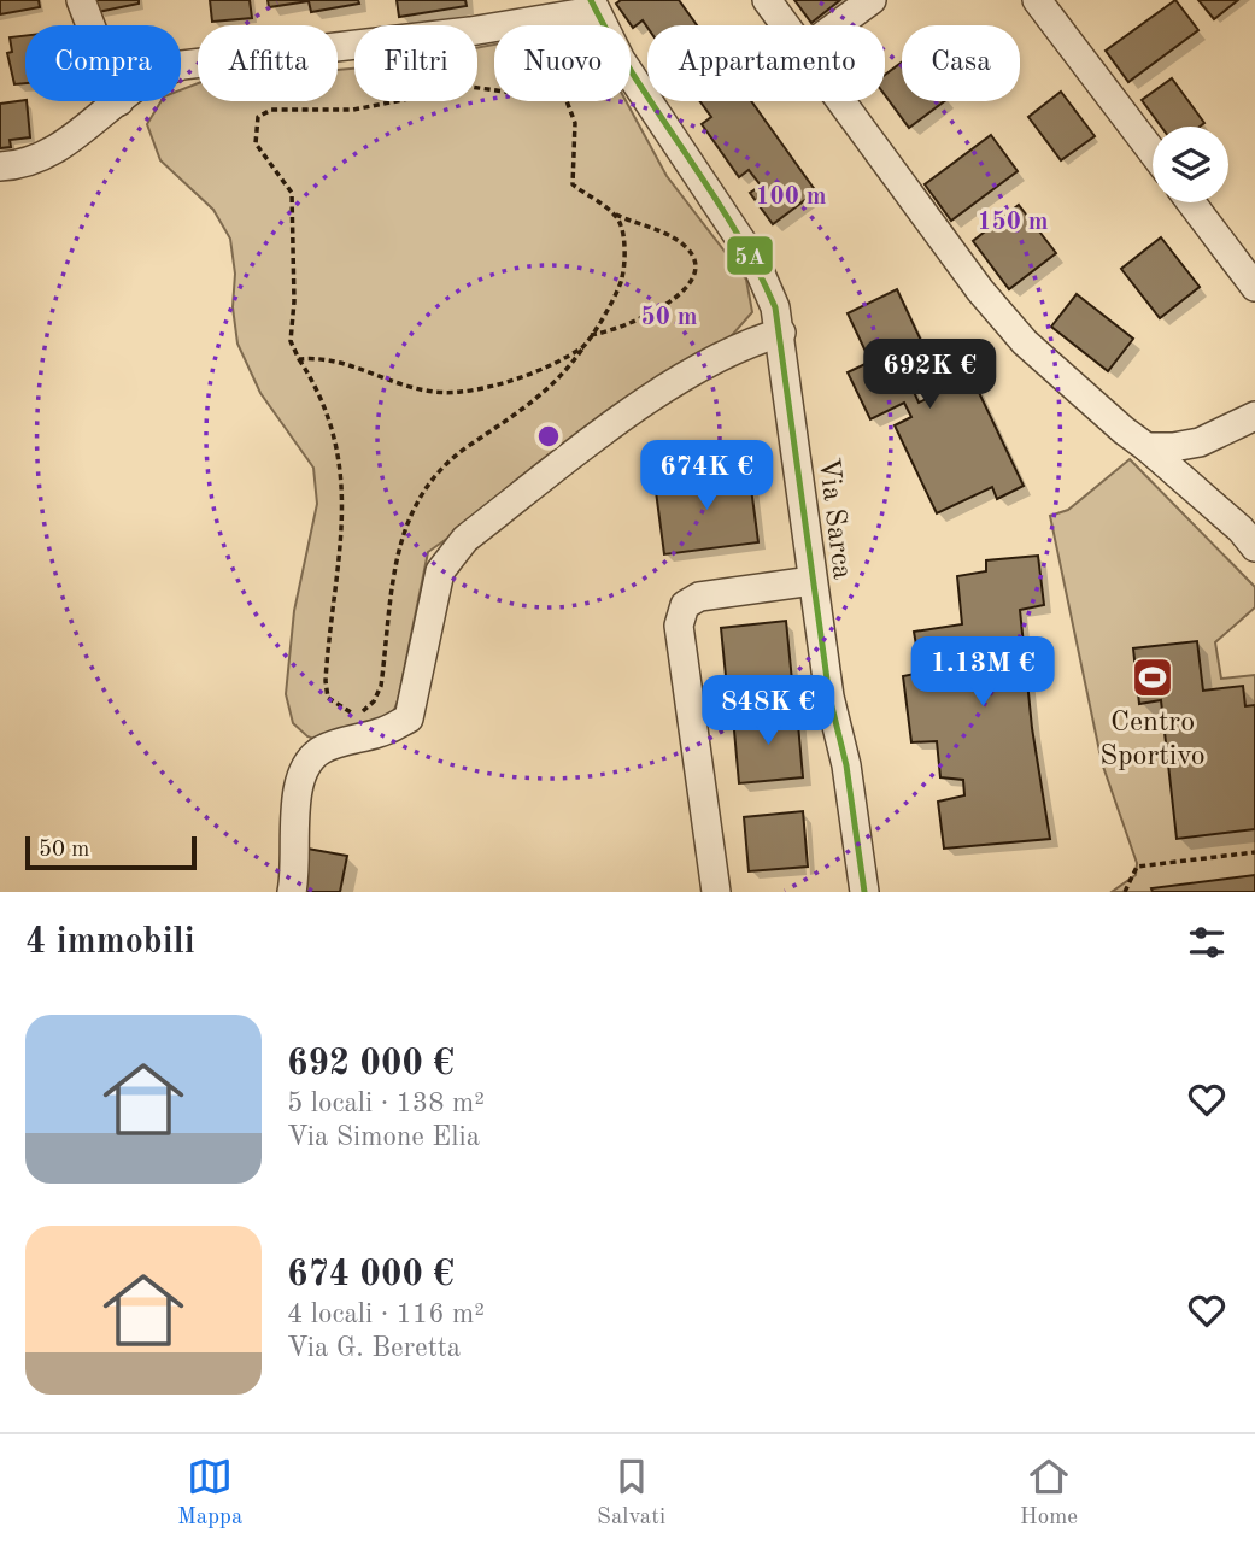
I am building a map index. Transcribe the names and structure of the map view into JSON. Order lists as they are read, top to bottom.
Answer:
{
  "streets": {
    "street": ["Via Sarca"]
  },
  "places": {
    "sports": ["Centro Sportivo"]
  },
  "lines": ["transit line 5A"],
  "scale_bar": "50 m",
  "page": {
    "chip": [
      "Compra",
      "Affitta",
      "Filtri",
      "Nuovo",
      "Appartamento",
      "Casa"
    ],
    "price": [
      "692K €",
      "674K €",
      "1.13M €",
      "848K €"
    ],
    "scale": "50 m",
    "heading": "4 immobili",
    "list": [
      {
        "name": "692 000 €",
        "note": "5 locali · 138 m² · Via Simone Elia"
      },
      {
        "name": "674 000 €",
        "note": "4 locali · 116 m² · Via G. Beretta"
      }
    ],
    "tabs": ["Mappa", "Salvati", "Home"]
  },
  "rings": ["100 m", "150 m", "50 m"]
}
